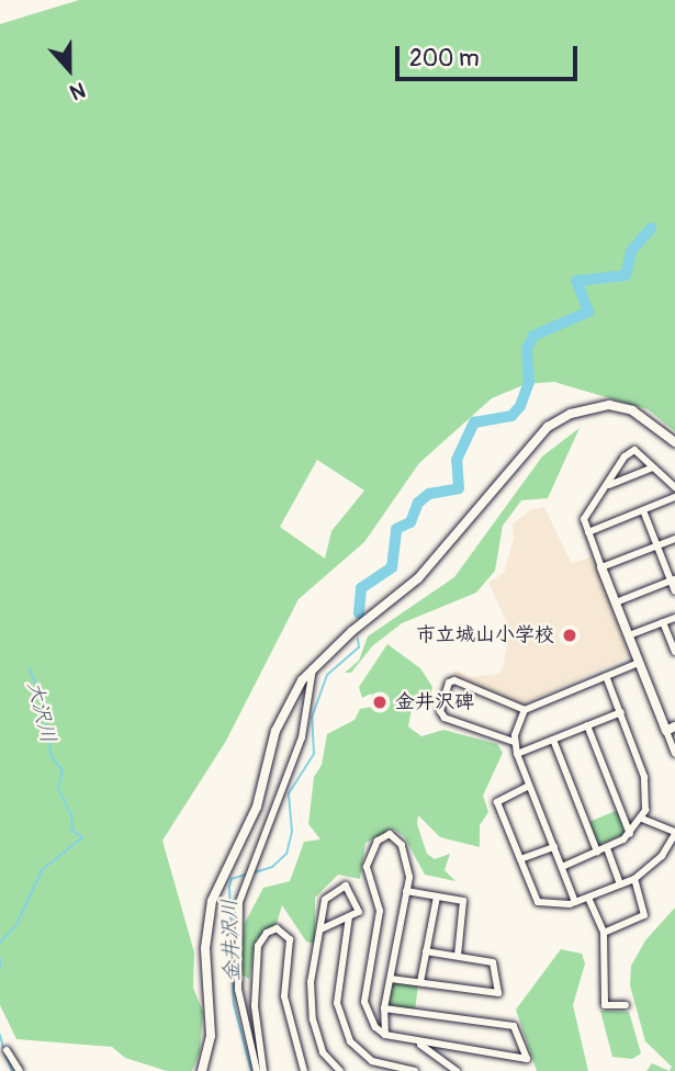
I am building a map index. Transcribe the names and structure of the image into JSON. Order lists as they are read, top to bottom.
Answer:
{
  "water": ["大沢川", "金井沢川"],
  "places": ["市立城山小学校", "金井沢碑"],
  "scale_bar": "200 m",
  "north": "bottom"
}
